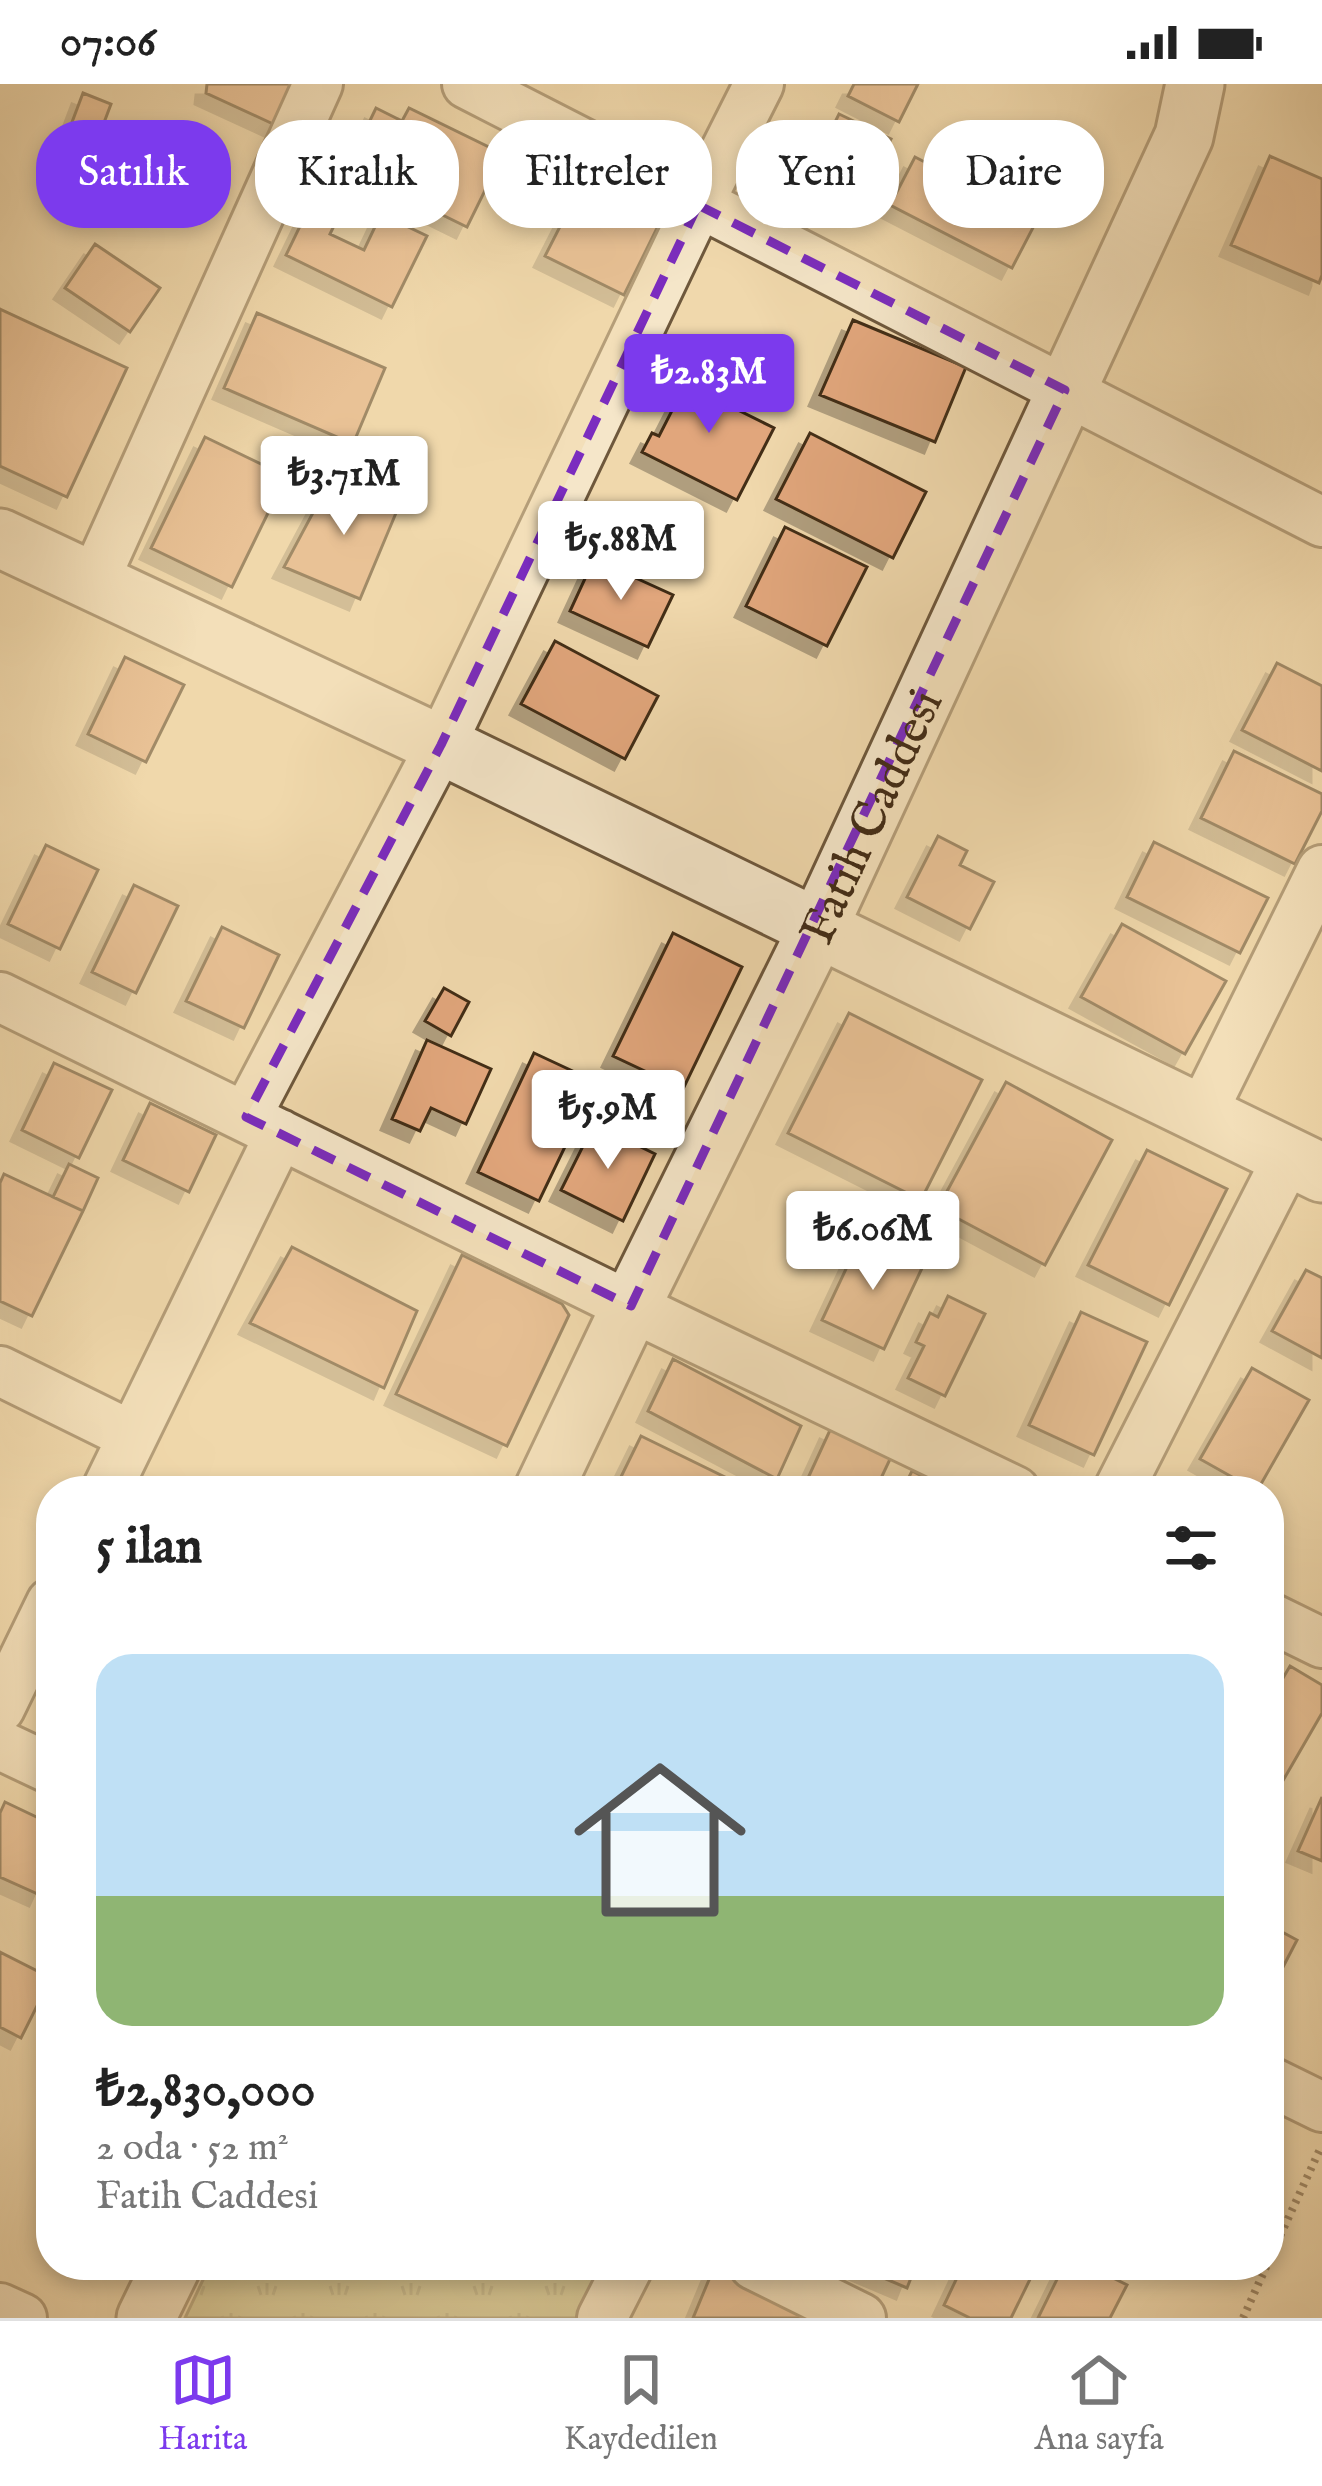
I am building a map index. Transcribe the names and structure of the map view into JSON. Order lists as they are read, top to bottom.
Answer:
{
  "streets": {
    "street": ["Fatih Caddesi"]
  },
  "page": {
    "status": "07:06",
    "chip": [
      "Satılık",
      "Kiralık",
      "Filtreler",
      "Yeni",
      "Daire"
    ],
    "price": [
      "₺2.83M",
      "₺3.71M",
      "₺5.88M",
      "₺5.9M",
      "₺6.06M"
    ],
    "heading": "5 ilan",
    "list": [
      {
        "name": "₺2,830,000",
        "note": "2 oda · 52 m² · Fatih Caddesi"
      }
    ],
    "tabs": ["Harita", "Kaydedilen", "Ana sayfa"]
  }
}
